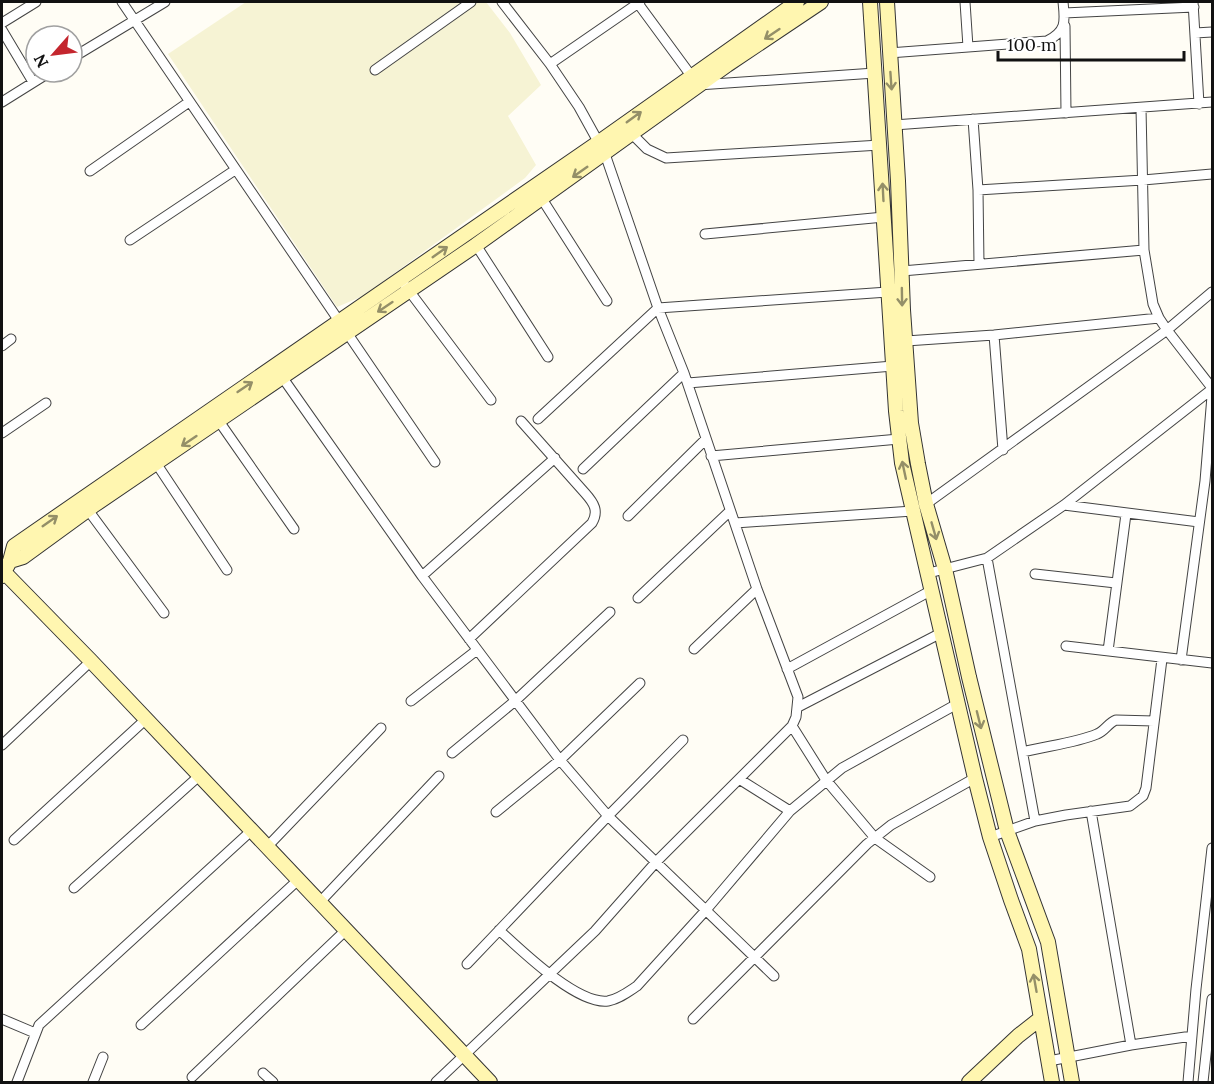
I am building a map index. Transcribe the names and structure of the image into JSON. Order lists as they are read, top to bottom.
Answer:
{
  "scale_bar": "100 m",
  "north": "bottom left"
}
